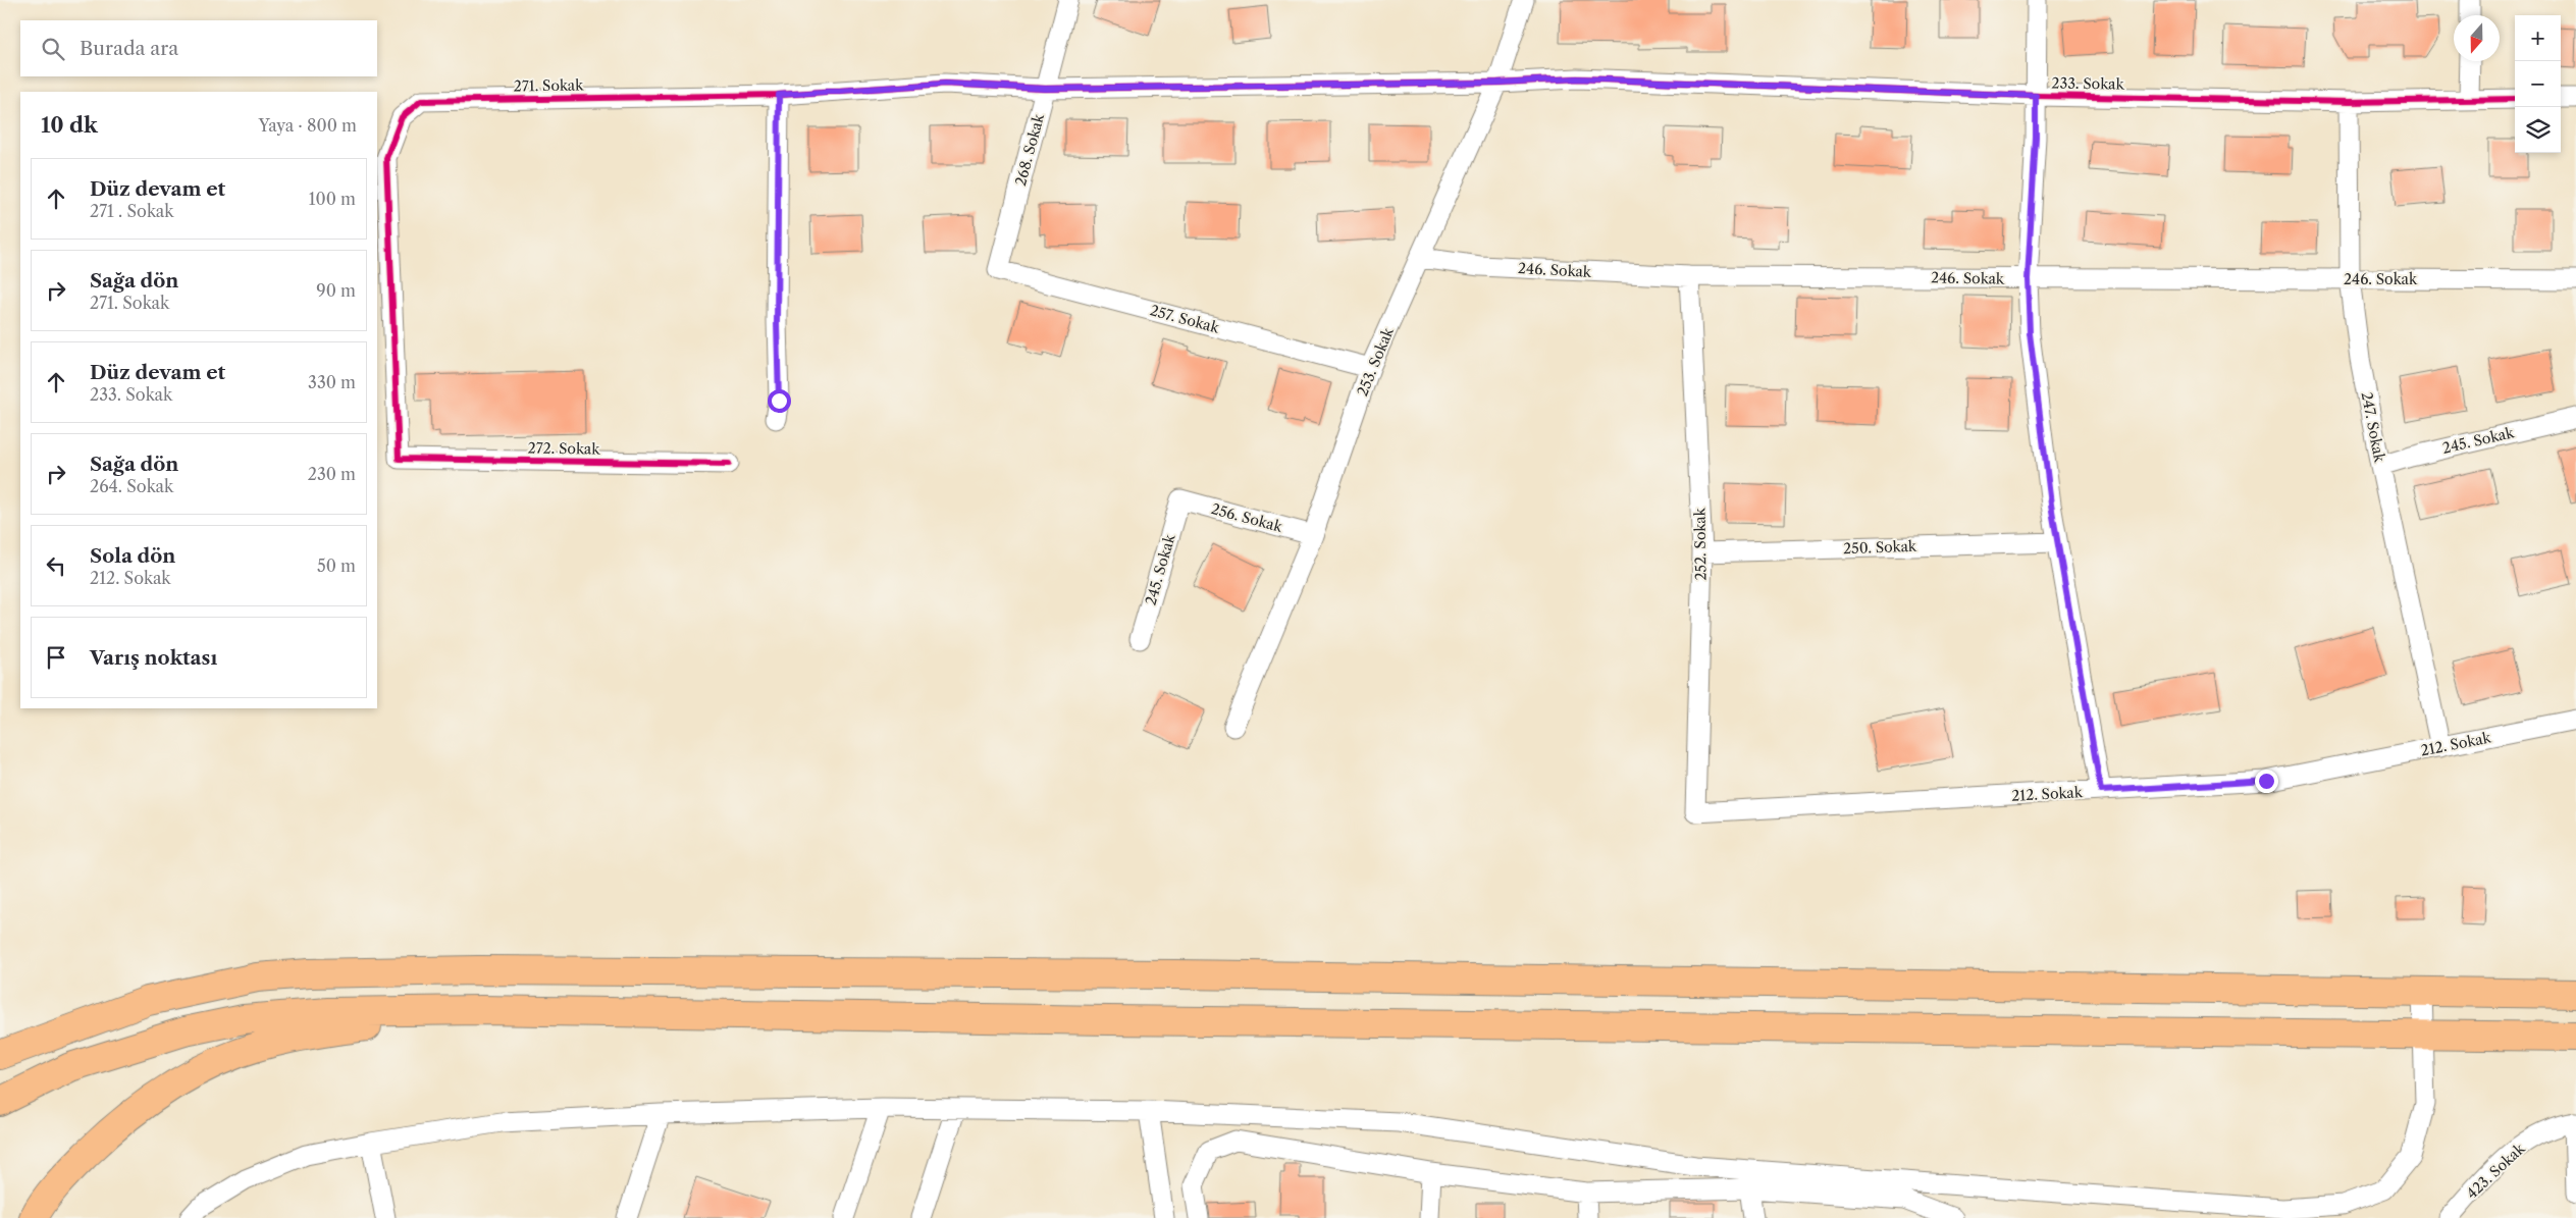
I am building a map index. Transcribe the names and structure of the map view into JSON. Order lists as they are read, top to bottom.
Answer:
{
  "streets": {
    "street": [
      "233. Sokak",
      "271. Sokak",
      "268. Sokak",
      "246. Sokak",
      "257. Sokak",
      "253. Sokak",
      "247. Sokak",
      "245. Sokak",
      "272. Sokak",
      "256. Sokak",
      "252. Sokak",
      "250. Sokak",
      "212. Sokak",
      "423. Sokak"
    ]
  },
  "crossings": [
    ["233. Sokak", "271. Sokak"],
    ["233. Sokak", "268. Sokak"],
    ["233. Sokak", "253. Sokak"],
    ["233. Sokak", "247. Sokak"],
    ["271. Sokak", "268. Sokak"],
    ["271. Sokak", "272. Sokak"],
    ["268. Sokak", "257. Sokak"],
    ["246. Sokak", "253. Sokak"],
    ["246. Sokak", "247. Sokak"],
    ["246. Sokak", "252. Sokak"],
    ["257. Sokak", "253. Sokak"],
    ["253. Sokak", "256. Sokak"],
    ["247. Sokak", "245. Sokak"],
    ["247. Sokak", "212. Sokak"],
    ["245. Sokak", "256. Sokak"],
    ["252. Sokak", "250. Sokak"],
    ["252. Sokak", "212. Sokak"]
  ],
  "north": "bottom",
  "page": {
    "map_buttons": ["+", "−"],
    "search": "Burada ara",
    "heading": ["10 dk", "Yaya · 800 m"],
    "list": [
      ["Düz devam et", "271 . Sokak", "100 m"],
      ["Sağa dön", "271. Sokak", "90 m"],
      ["Düz devam et", "233. Sokak", "330 m"],
      ["Sağa dön", "264. Sokak", "230 m"],
      ["Sola dön", "212. Sokak", "50 m"],
      "Varış noktası"
    ]
  }
}
